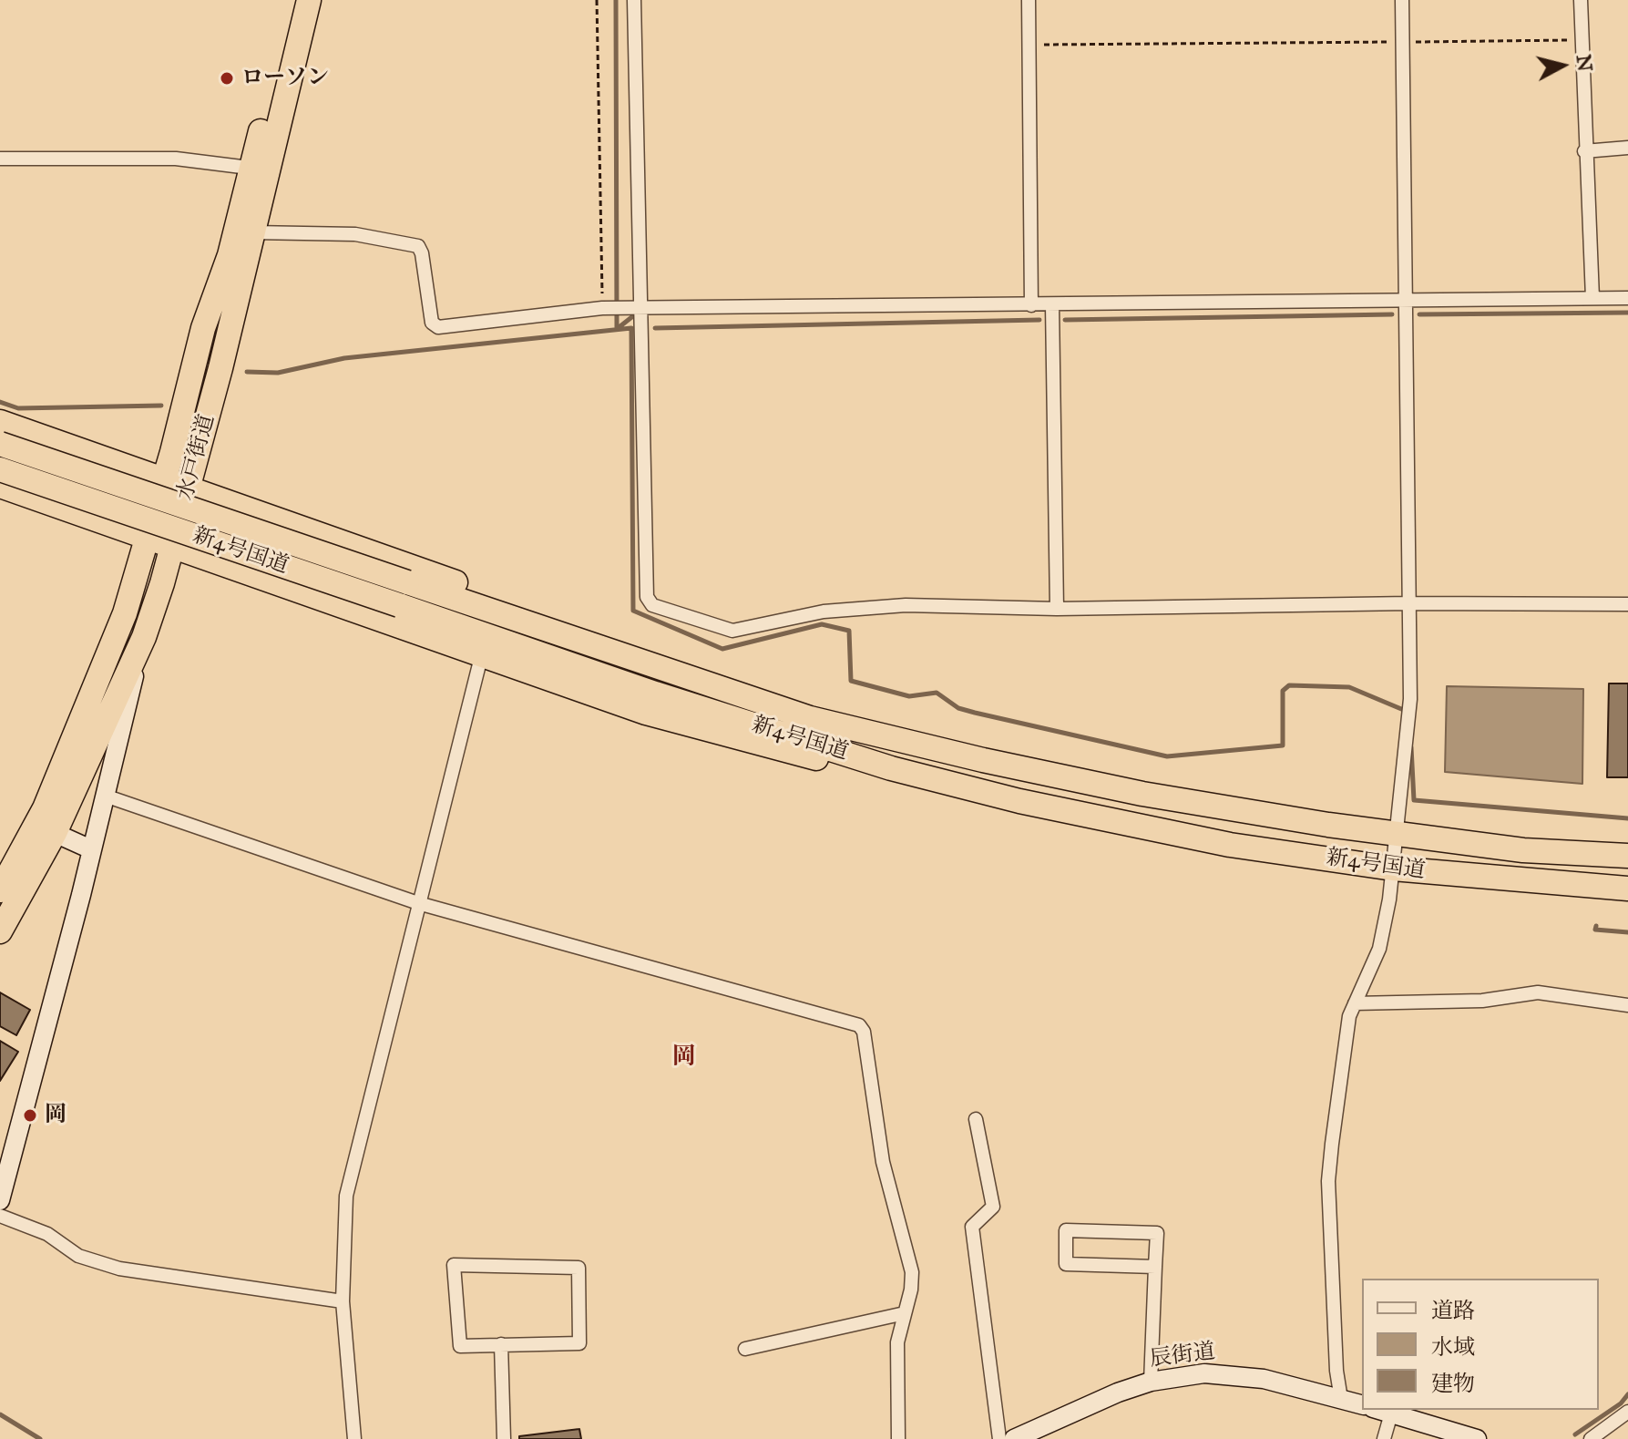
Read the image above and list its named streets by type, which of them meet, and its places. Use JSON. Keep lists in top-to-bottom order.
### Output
{
  "streets": {
    "highway": ["水戸街道", "新4号国道"],
    "street": ["辰街道"]
  },
  "districts": ["岡"],
  "places": ["ローソン", "岡"],
  "legend": ["道路", "水域", "建物"],
  "north": "right"
}
